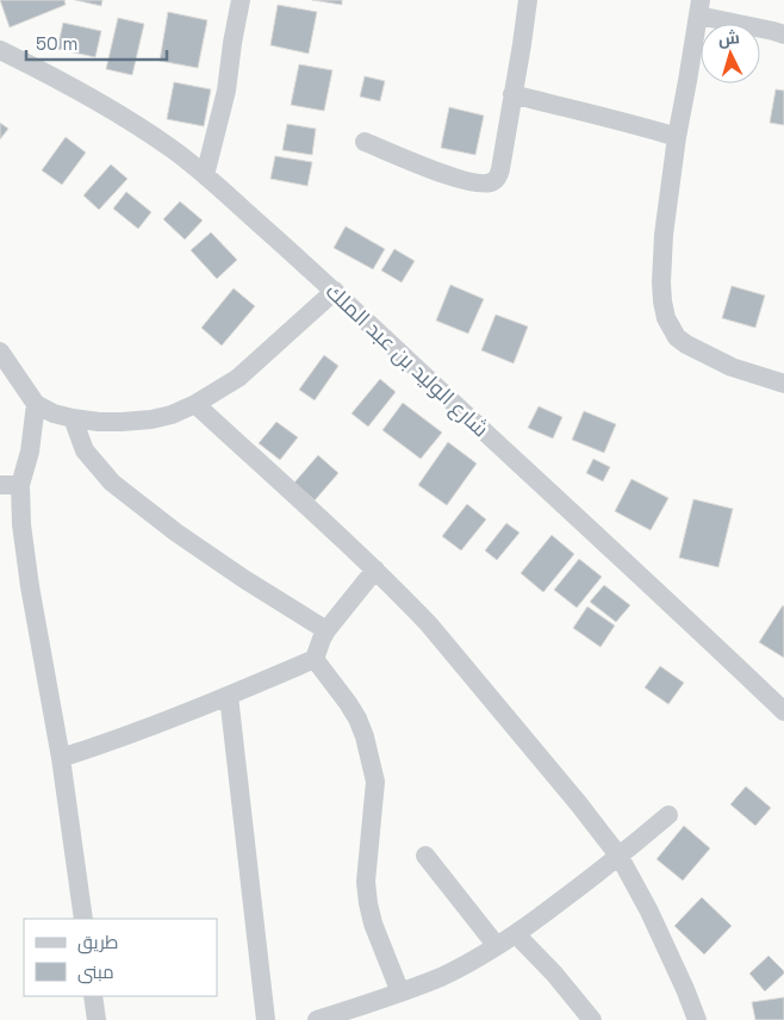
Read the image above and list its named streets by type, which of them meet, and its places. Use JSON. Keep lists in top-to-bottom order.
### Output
{
  "streets": {
    "street": ["شارع الوليد بن عبد الملك"]
  },
  "legend": ["طريق", "مبنى"],
  "scale_bar": "50 m",
  "north": "top"
}
